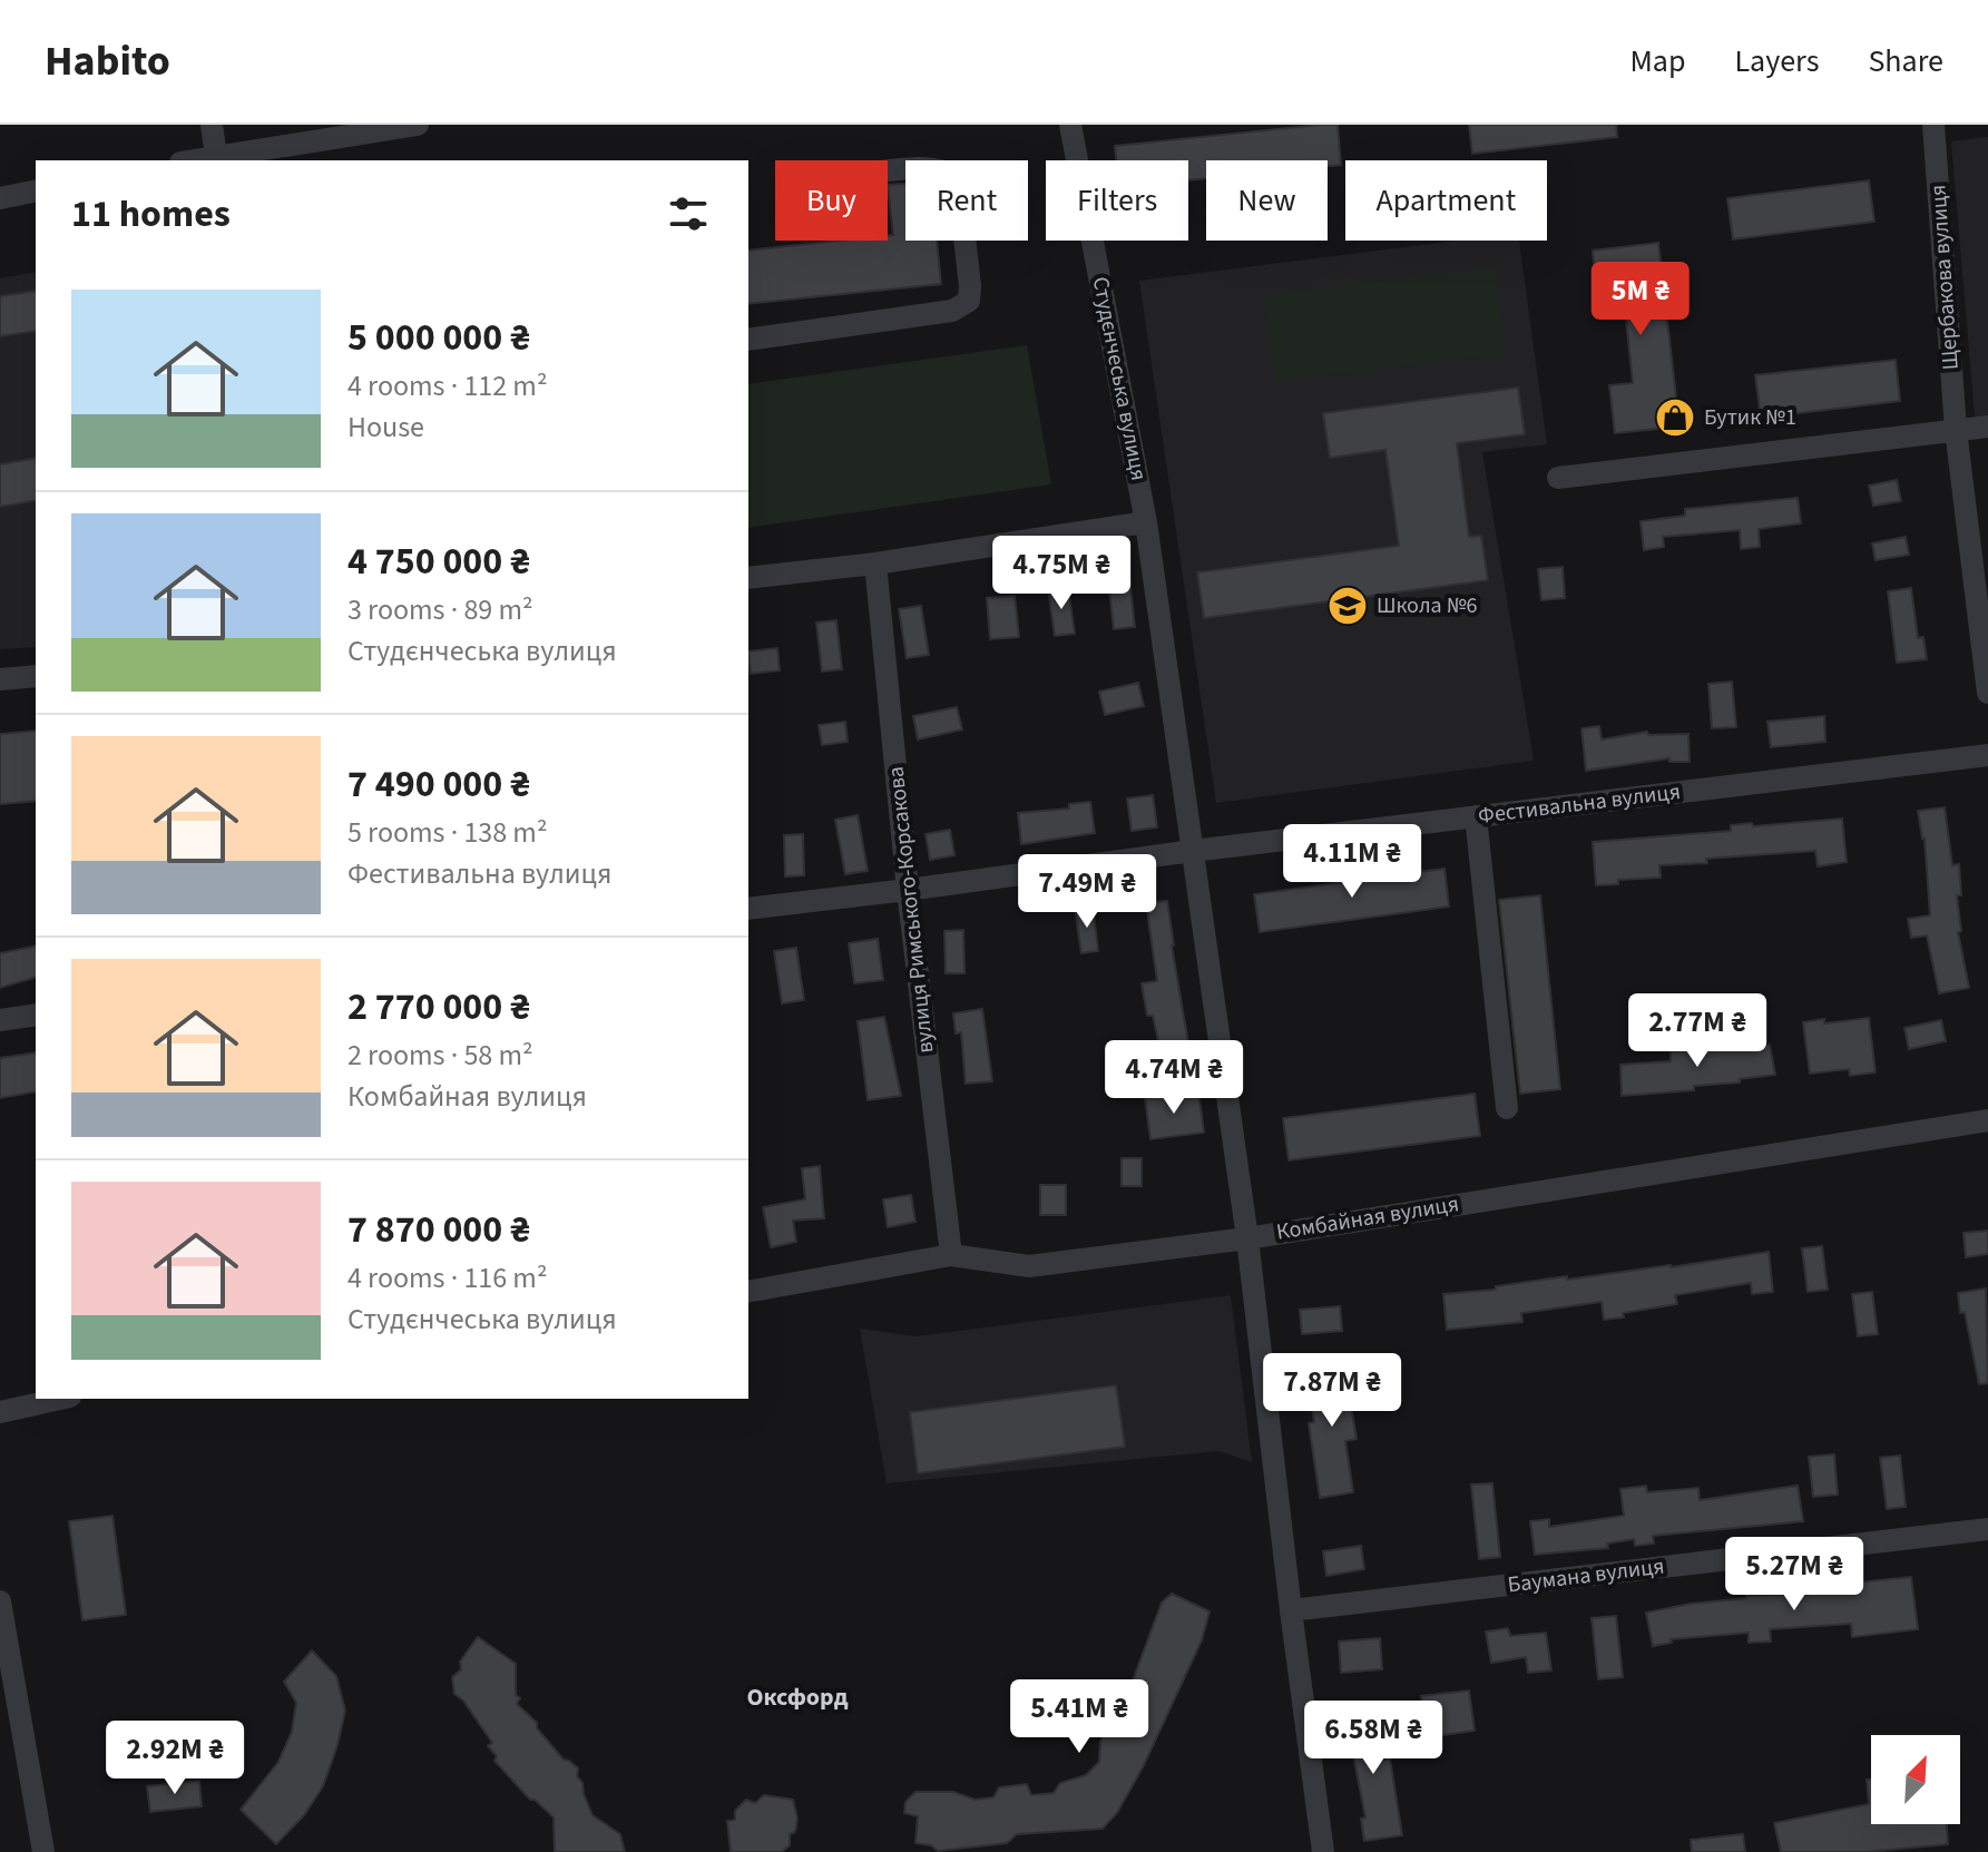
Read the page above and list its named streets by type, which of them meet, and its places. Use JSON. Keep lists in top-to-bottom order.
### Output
{
  "streets": {
    "street": [
      "Щербакова вулиця",
      "Студєнчеська вулиця",
      "Фестивальна вулиця",
      "вулиця Римського-Корсакова",
      "Комбайная вулиця",
      "Баумана вулиця"
    ]
  },
  "crossings": [
    ["Студєнчеська вулиця", "Фестивальна вулиця"],
    ["Студєнчеська вулиця", "Комбайная вулиця"],
    ["Студєнчеська вулиця", "Баумана вулиця"],
    ["Фестивальна вулиця", "вулиця Римського-Корсакова"],
    ["вулиця Римського-Корсакова", "Комбайная вулиця"]
  ],
  "districts": ["Оксфорд"],
  "places": {
    "shop": ["Бутик №1"],
    "school or university": ["Школа №6"]
  },
  "north": "top right",
  "page": {
    "header": "Habito",
    "nav": ["Map", "Layers", "Share"],
    "chip": [
      "Buy",
      "Rent",
      "Filters",
      "New",
      "Apartment"
    ],
    "heading": "11 homes",
    "price": [
      "5M ₴",
      "4.75M ₴",
      "4.11M ₴",
      "7.49M ₴",
      "2.77M ₴",
      "4.74M ₴",
      "7.87M ₴",
      "5.27M ₴",
      "5.41M ₴",
      "6.58M ₴",
      "2.92M ₴"
    ],
    "list": [
      {
        "name": "5 000 000 ₴",
        "note": "4 rooms · 112 m² · House"
      },
      {
        "name": "4 750 000 ₴",
        "note": "3 rooms · 89 m² · Студєнчеська вулиця"
      },
      {
        "name": "7 490 000 ₴",
        "note": "5 rooms · 138 m² · Фестивальна вулиця"
      },
      {
        "name": "2 770 000 ₴",
        "note": "2 rooms · 58 m² · Комбайная вулиця"
      },
      {
        "name": "7 870 000 ₴",
        "note": "4 rooms · 116 m² · Студєнчеська вулиця"
      }
    ]
  }
}
